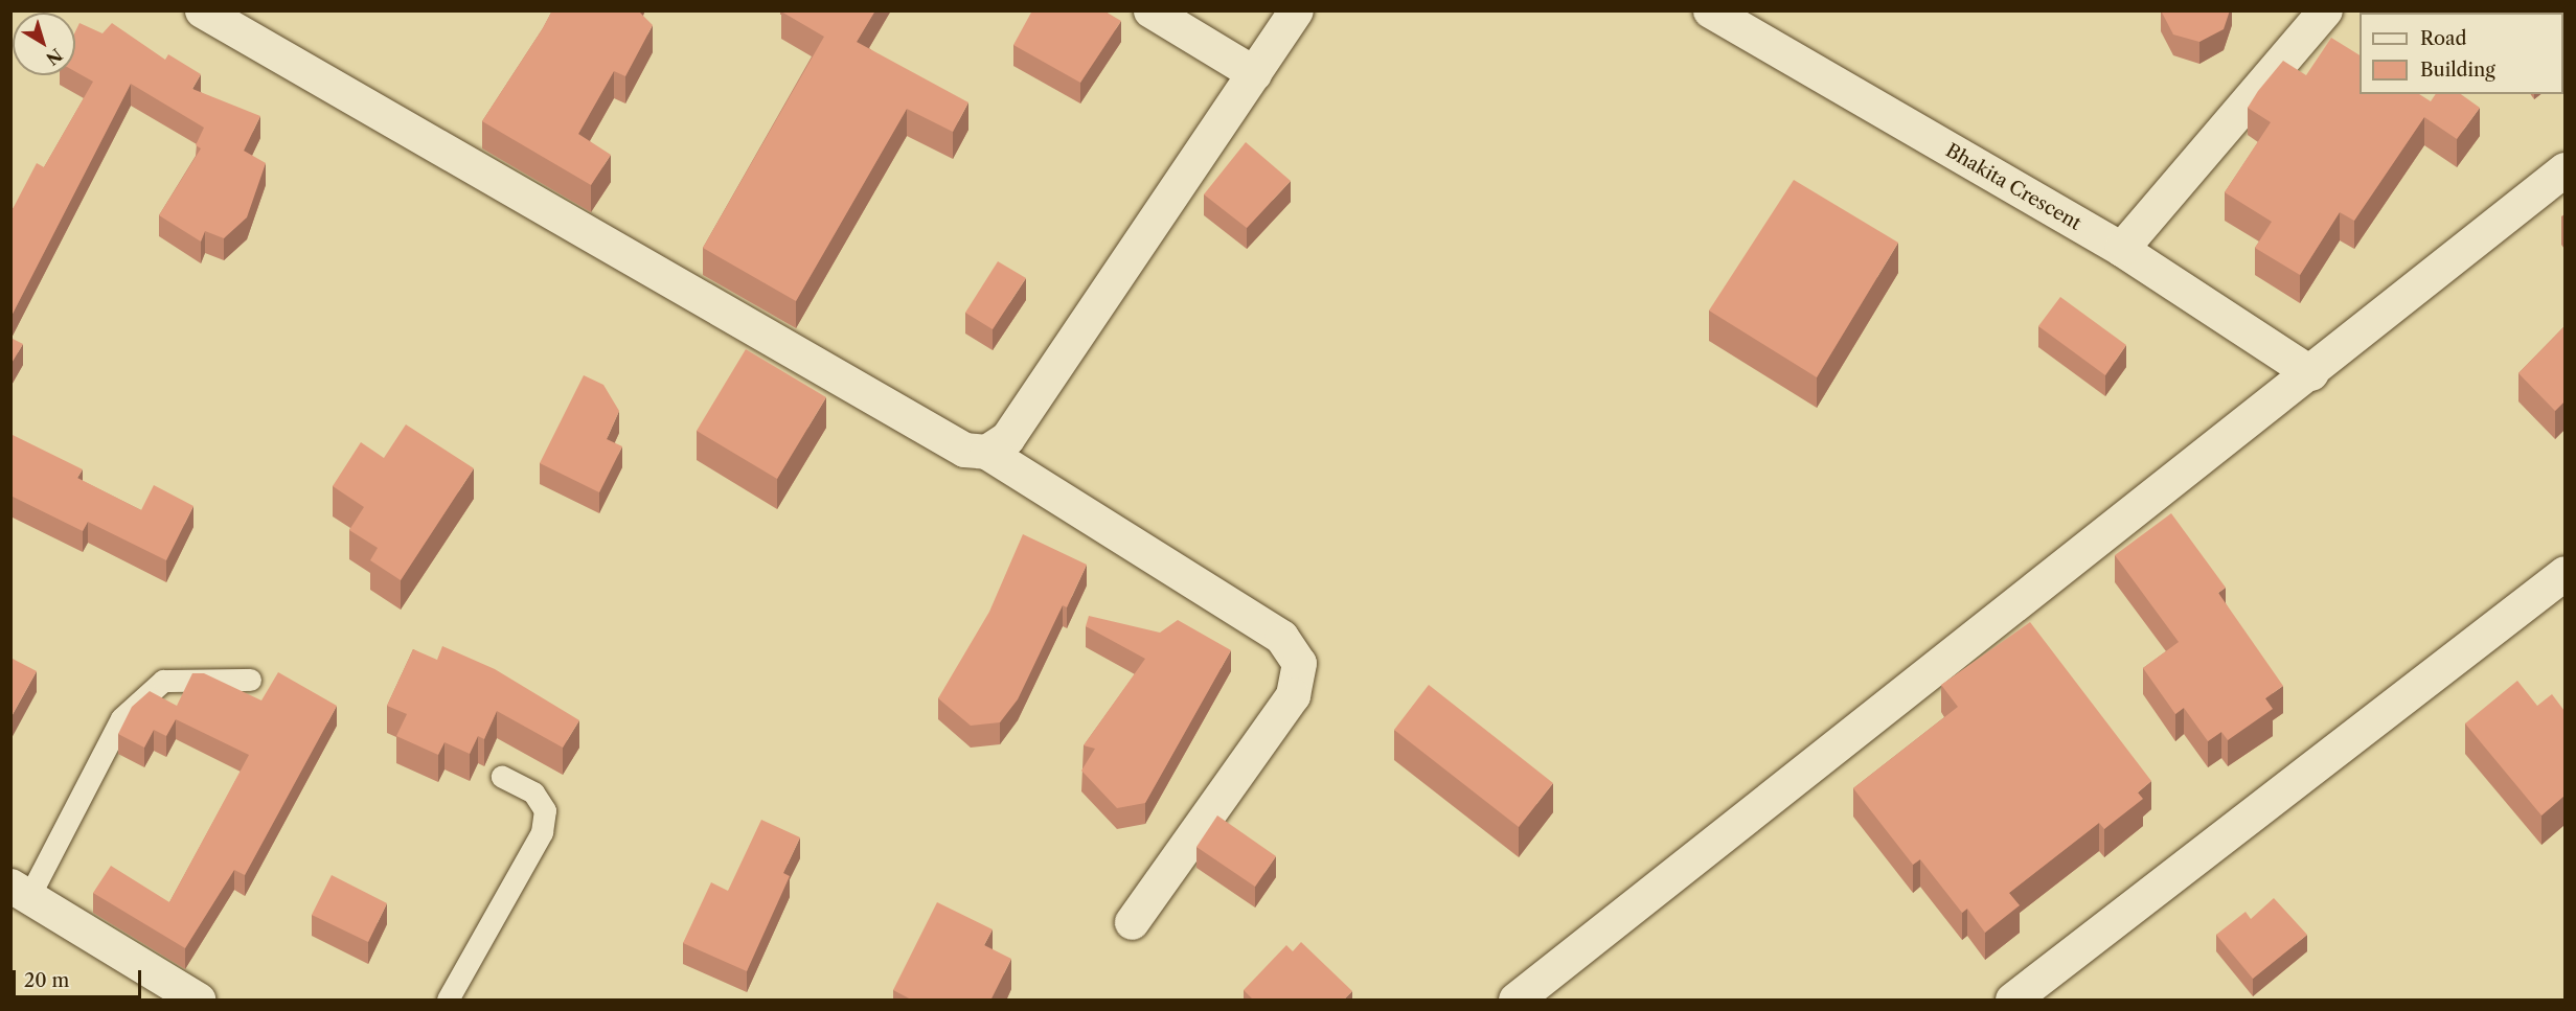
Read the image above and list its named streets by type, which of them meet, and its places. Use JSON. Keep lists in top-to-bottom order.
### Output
{
  "streets": {
    "street": ["Bhakita Crescent"]
  },
  "legend": ["Road", "Building"],
  "scale_bar": "20 m",
  "north": "bottom right"
}
